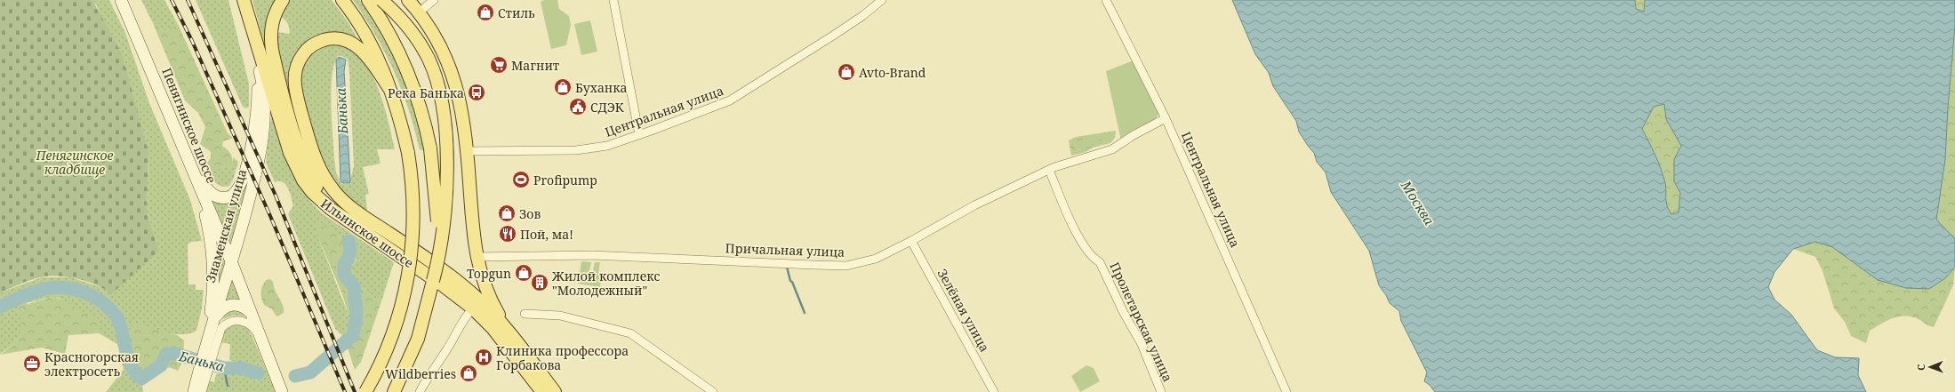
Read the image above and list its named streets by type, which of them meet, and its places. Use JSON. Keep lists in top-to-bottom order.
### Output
{
  "streets": {
    "main road": ["Пенягинское шоссе", "Знаменская улица", "Ильинское шоссе"],
    "street": [
      "Центральная улица",
      "Причальная улица",
      "Зелёная улица",
      "Пролетарская улица"
    ]
  },
  "crossings": [
    ["Центральная улица", "Причальная улица"],
    ["Пенягинское шоссе", "Знаменская улица"],
    ["Причальная улица", "Зелёная улица"],
    ["Причальная улица", "Пролетарская улица"]
  ],
  "water": ["Банька", "Москва"],
  "parks": ["Пенягинское кладбище"],
  "places": {
    "shop": [
      "Стиль",
      "Avto-Brand",
      "Буханка",
      "Зов",
      "Topgun",
      "Wildberries"
    ],
    "supermarket": ["Магнит"],
    "bus stop": ["Река Банька"],
    "public building": ["СДЭК"],
    "sports": ["Profipump"],
    "restaurant": ["Пой, ма!"],
    "building": ["Жилой комплекс \"Молодежный\""],
    "hospital": ["Клиника профессора Горбакова"],
    "office": ["Красногорская электросеть"]
  },
  "north": "left"
}
